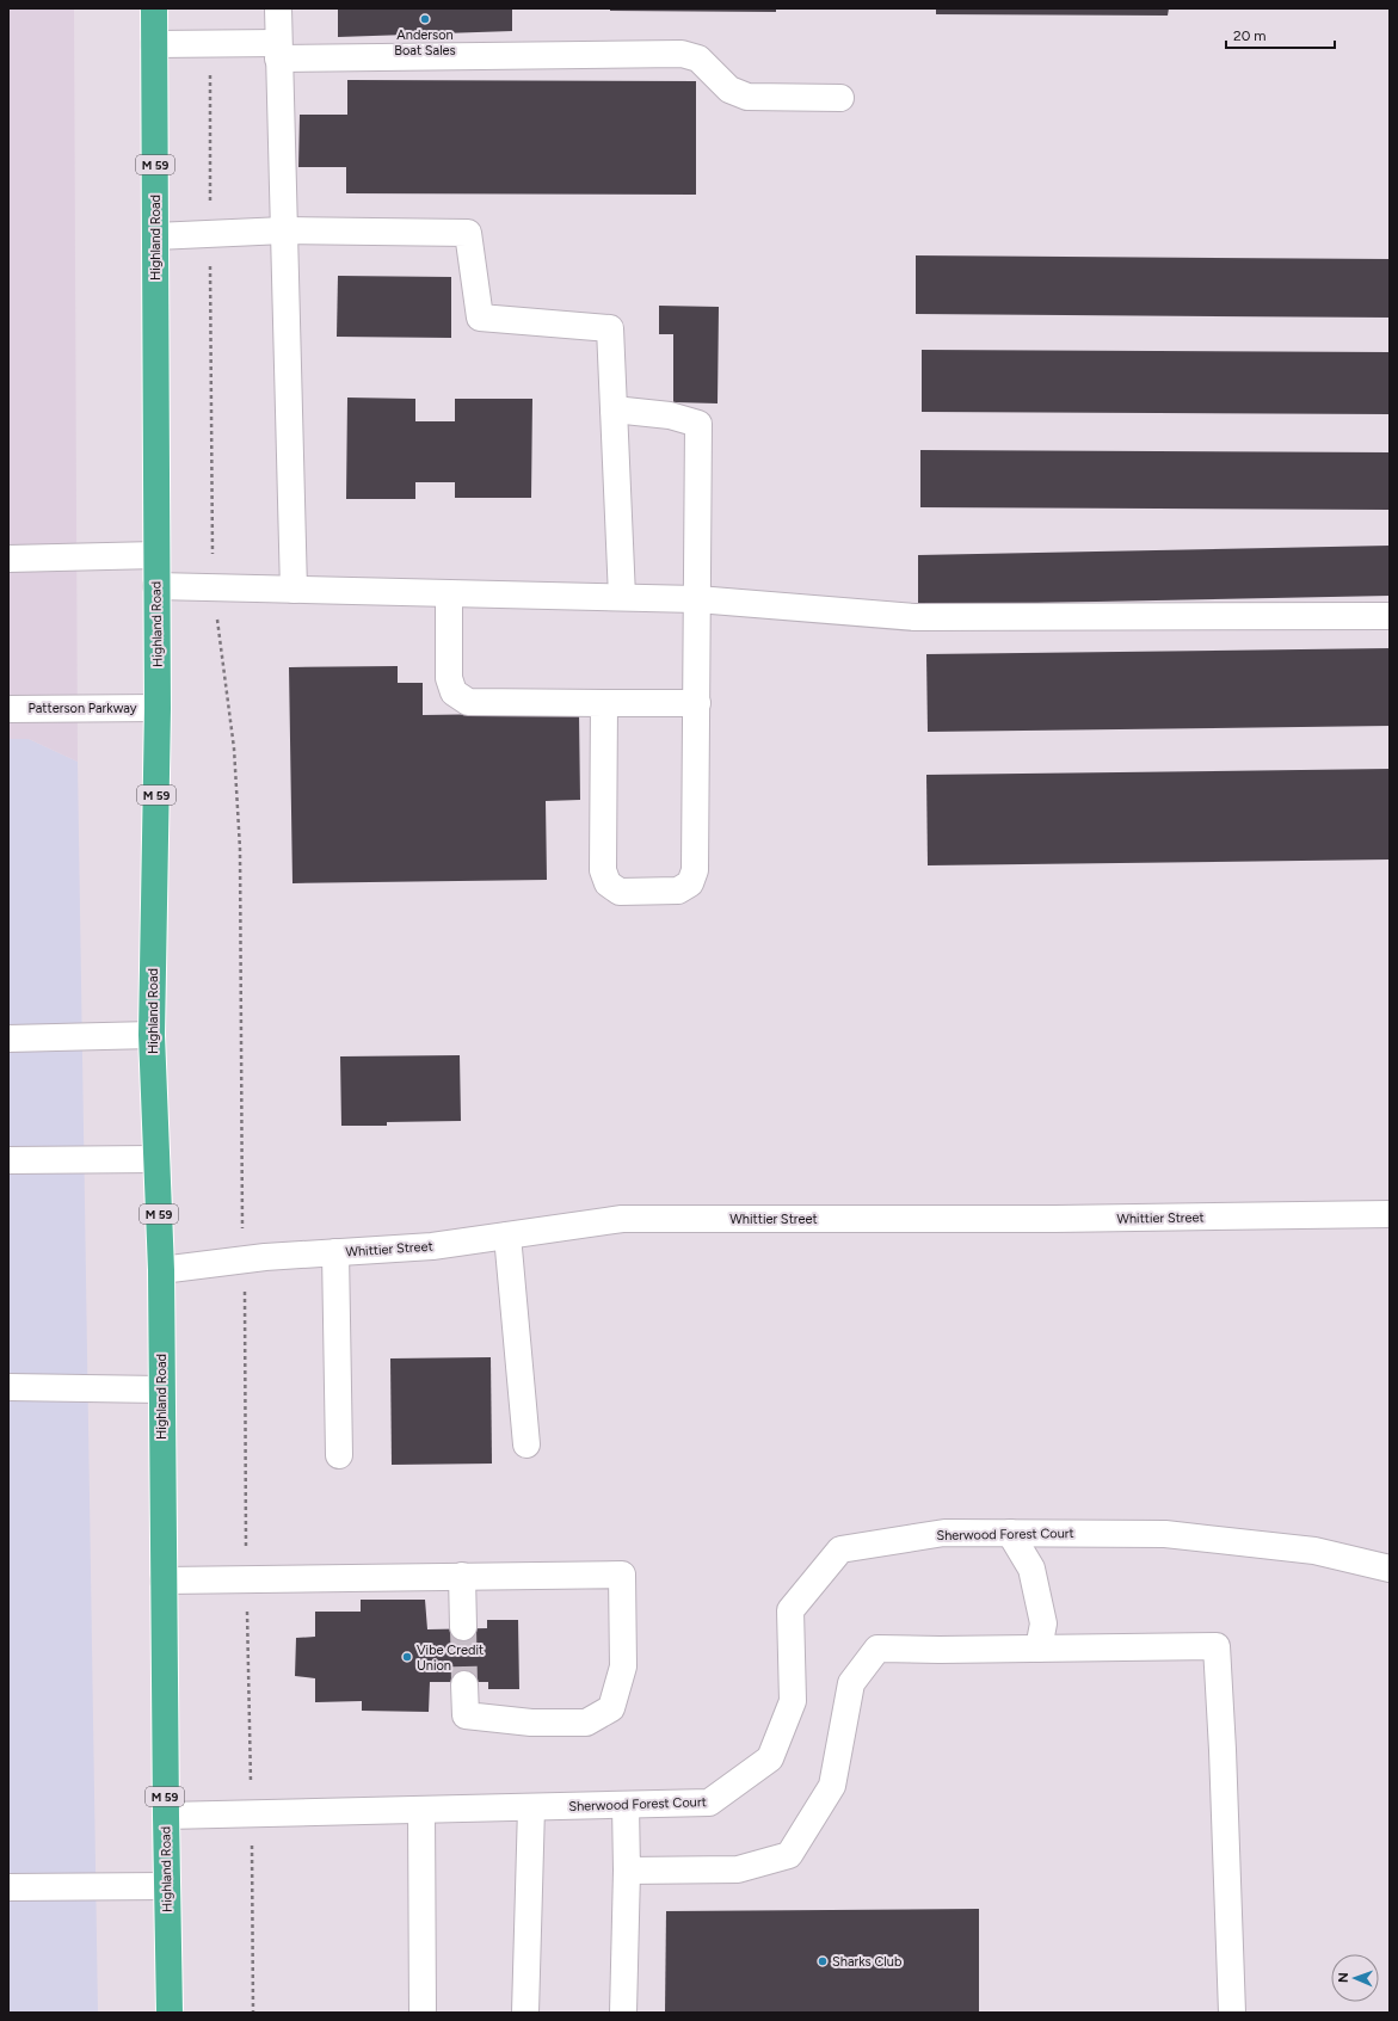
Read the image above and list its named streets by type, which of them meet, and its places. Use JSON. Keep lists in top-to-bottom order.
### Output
{
  "streets": {
    "highway": ["M 59", "Highland Road"],
    "street": ["Patterson Parkway", "Whittier Street", "Sherwood Forest Court"]
  },
  "crossings": [
    ["Highland Road", "Patterson Parkway"],
    ["Highland Road", "Whittier Street"],
    ["Highland Road", "Sherwood Forest Court"]
  ],
  "places": ["Anderson Boat Sales", "Vibe Credit Union", "Sharks Club"],
  "scale_bar": "20 m",
  "north": "left"
}
